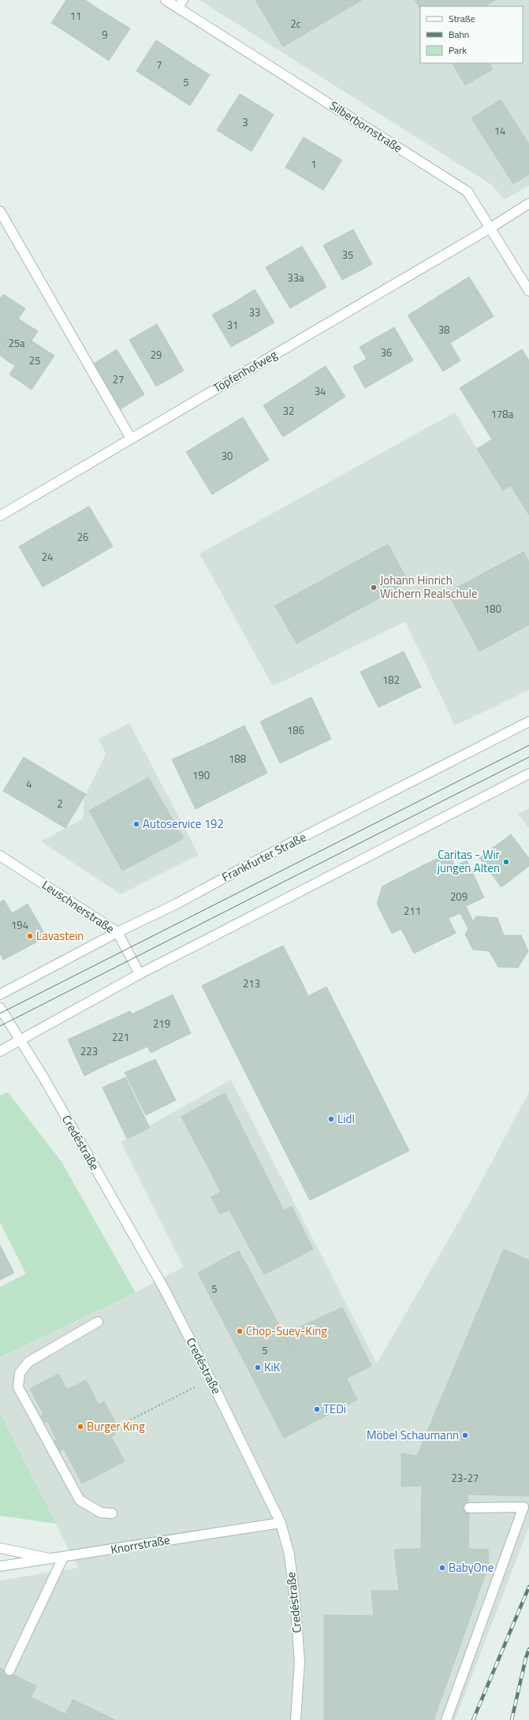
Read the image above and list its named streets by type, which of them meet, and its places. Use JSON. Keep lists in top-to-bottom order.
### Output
{
  "streets": {
    "main road": [
      "Silberbornstraße",
      "Töpfenhofweg",
      "Frankfurter Straße",
      "Leuschnerstraße",
      "Credéstraße",
      "Knorrstraße"
    ]
  },
  "crossings": [
    ["Silberbornstraße", "Töpfenhofweg"],
    ["Frankfurter Straße", "Leuschnerstraße"],
    ["Credéstraße", "Knorrstraße"]
  ],
  "places": [
    "Johann Hinrich Wichern Realschule",
    "Autoservice 192",
    "Caritas - Wir jungen Alten",
    "Lavastein",
    "Lidl",
    "Chop-Suey-King",
    "KiK",
    "TEDi",
    "Burger King",
    "Möbel Schaumann",
    "BabyOne"
  ],
  "house_numbers": [
    "11",
    "2c",
    "9",
    "7",
    "5",
    "3",
    "14",
    "1",
    "35",
    "33a",
    "33",
    "31",
    "38",
    "25a",
    "36",
    "29",
    "25",
    "27",
    "34",
    "32",
    "178a",
    "30",
    "26",
    "24",
    "180",
    "182",
    "186",
    "188",
    "190",
    "4",
    "2",
    "209",
    "211",
    "194",
    "213",
    "219",
    "221",
    "223",
    "5",
    "5",
    "23-27"
  ],
  "legend": ["Straße", "Bahn", "Park"]
}
